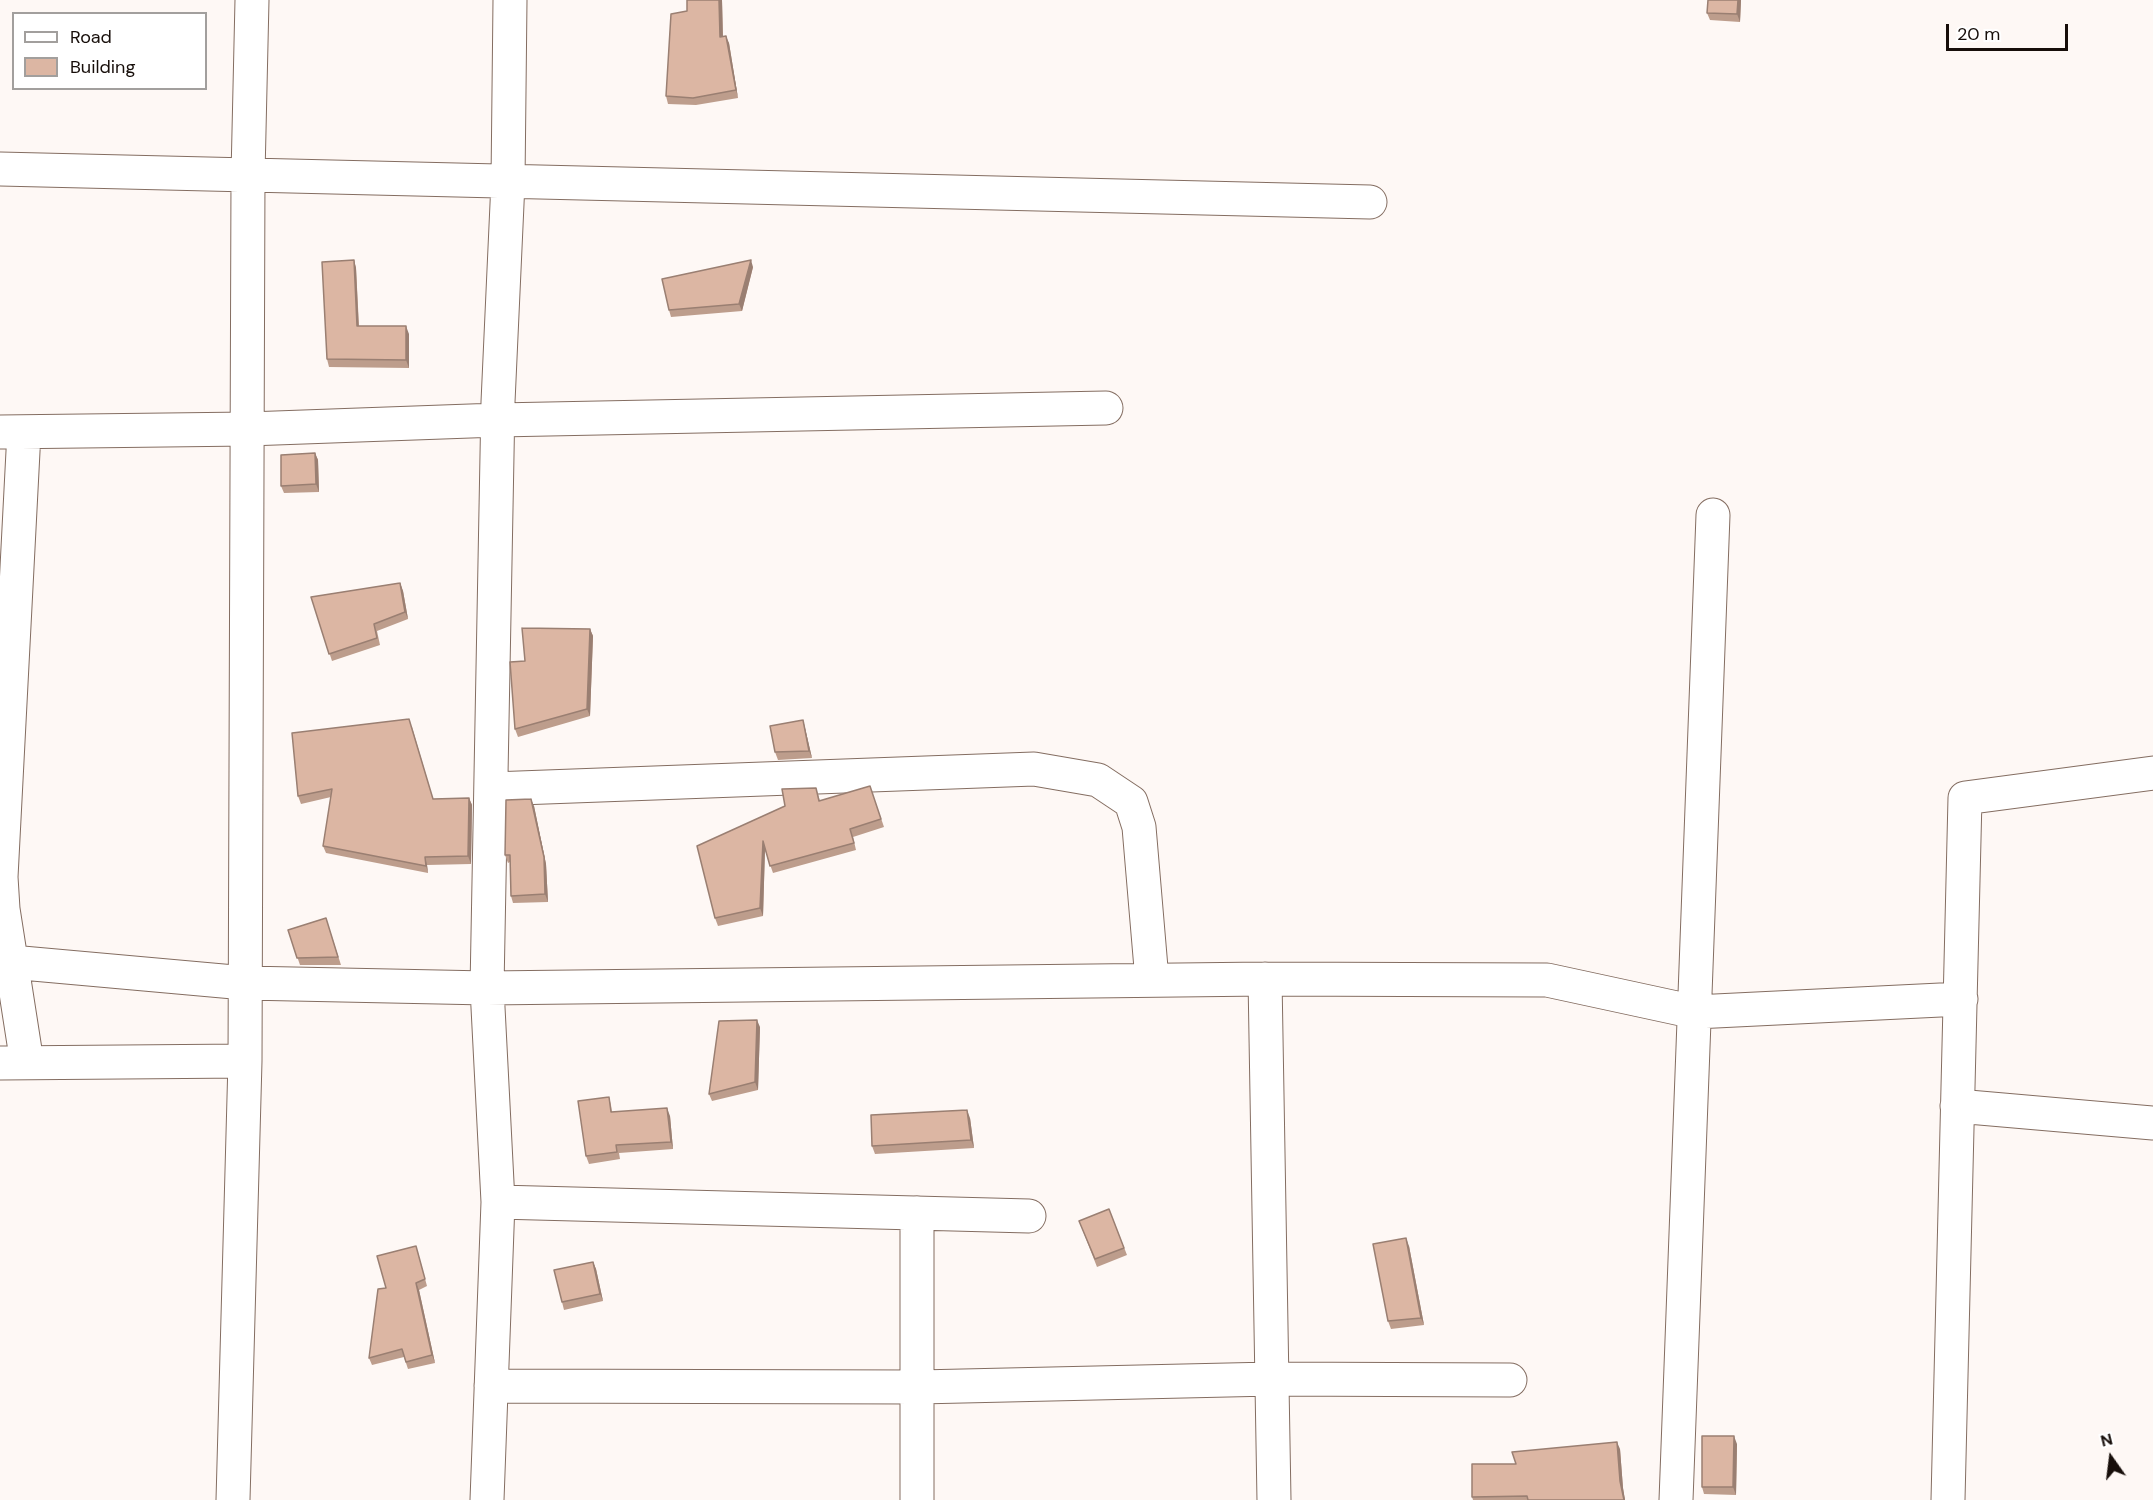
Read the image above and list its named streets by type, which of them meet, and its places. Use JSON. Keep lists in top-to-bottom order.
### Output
{
  "legend": ["Road", "Building"],
  "scale_bar": "20 m",
  "north": "top"
}
